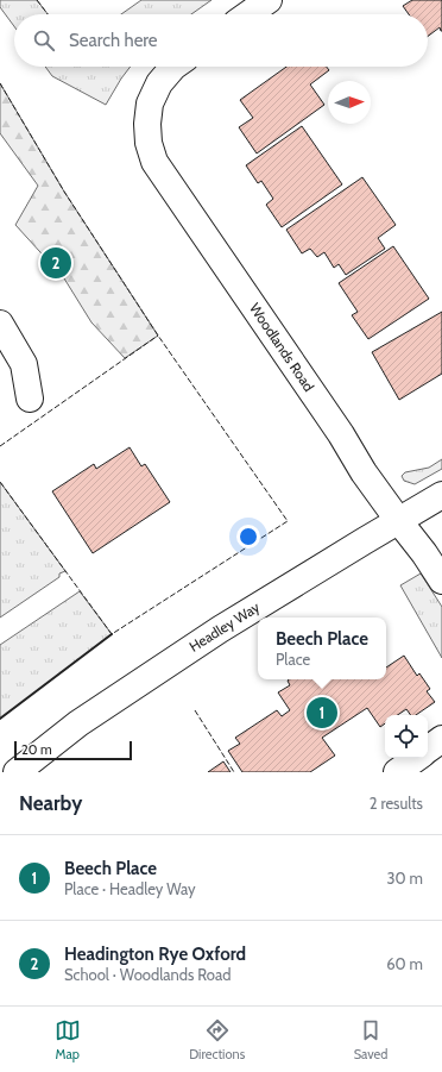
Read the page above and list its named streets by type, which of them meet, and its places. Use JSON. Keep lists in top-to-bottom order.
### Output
{
  "streets": {
    "street": ["Woodlands Road", "Headley Way"]
  },
  "crossings": [
    ["Woodlands Road", "Headley Way"]
  ],
  "scale_bar": "20 m",
  "north": "right",
  "page": {
    "search": "Search here",
    "pins": ["2", "1"],
    "popup": ["Beech Place", "Place"],
    "scale": "20 m",
    "heading": ["Nearby", "2 results"],
    "list": [
      {
        "mark": "1",
        "name": "Beech Place",
        "note": "Place · Headley Way",
        "value": "30 m"
      },
      {
        "mark": "2",
        "name": "Headington Rye Oxford",
        "note": "School · Woodlands Road",
        "value": "60 m"
      }
    ],
    "nav": ["Map", "Directions", "Saved"]
  }
}
